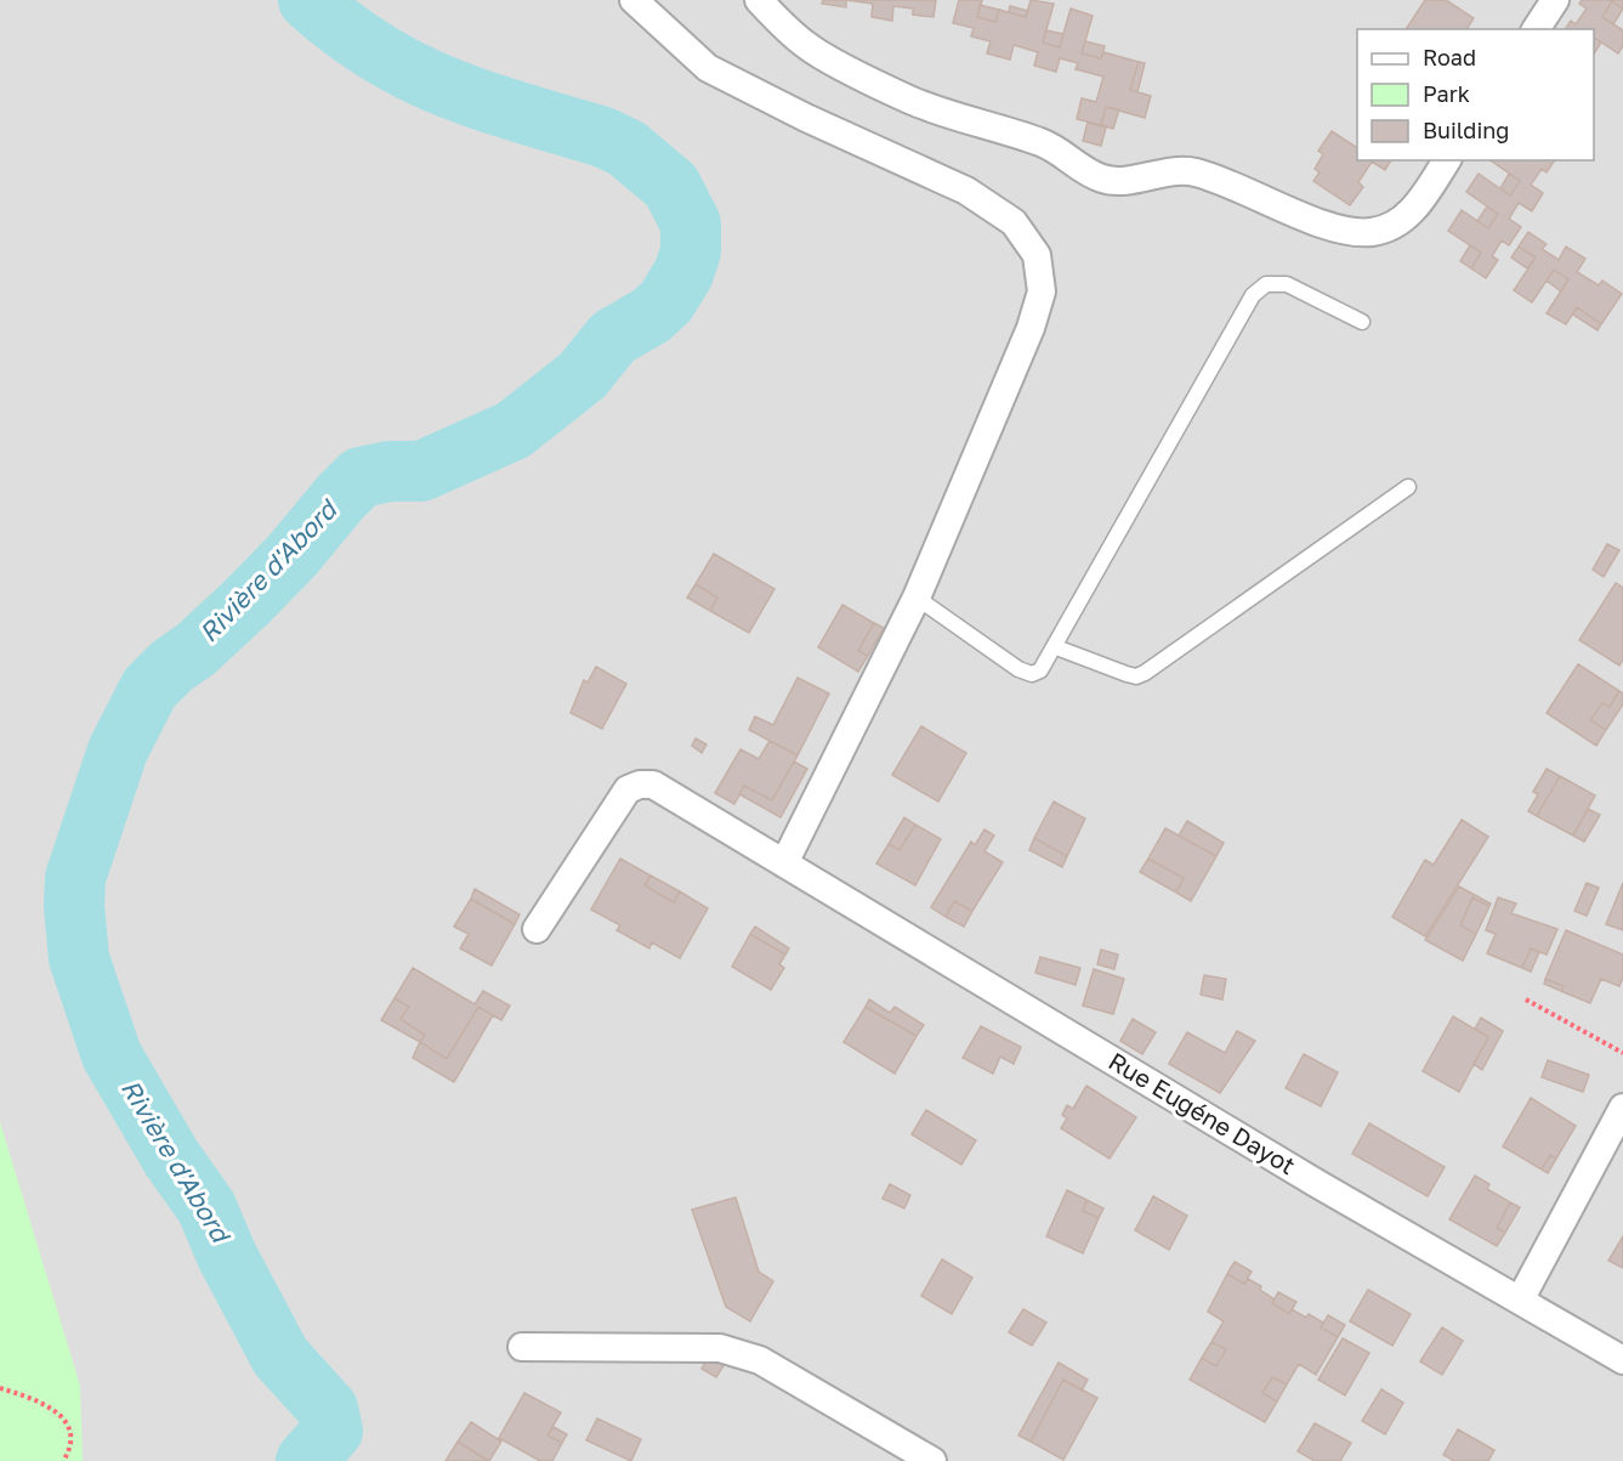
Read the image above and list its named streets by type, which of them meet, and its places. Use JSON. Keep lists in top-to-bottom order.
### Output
{
  "streets": {
    "street": ["Rue Eugéne Dayot"]
  },
  "water": ["Rivière d'Abord"],
  "legend": ["Road", "Park", "Building"]
}
